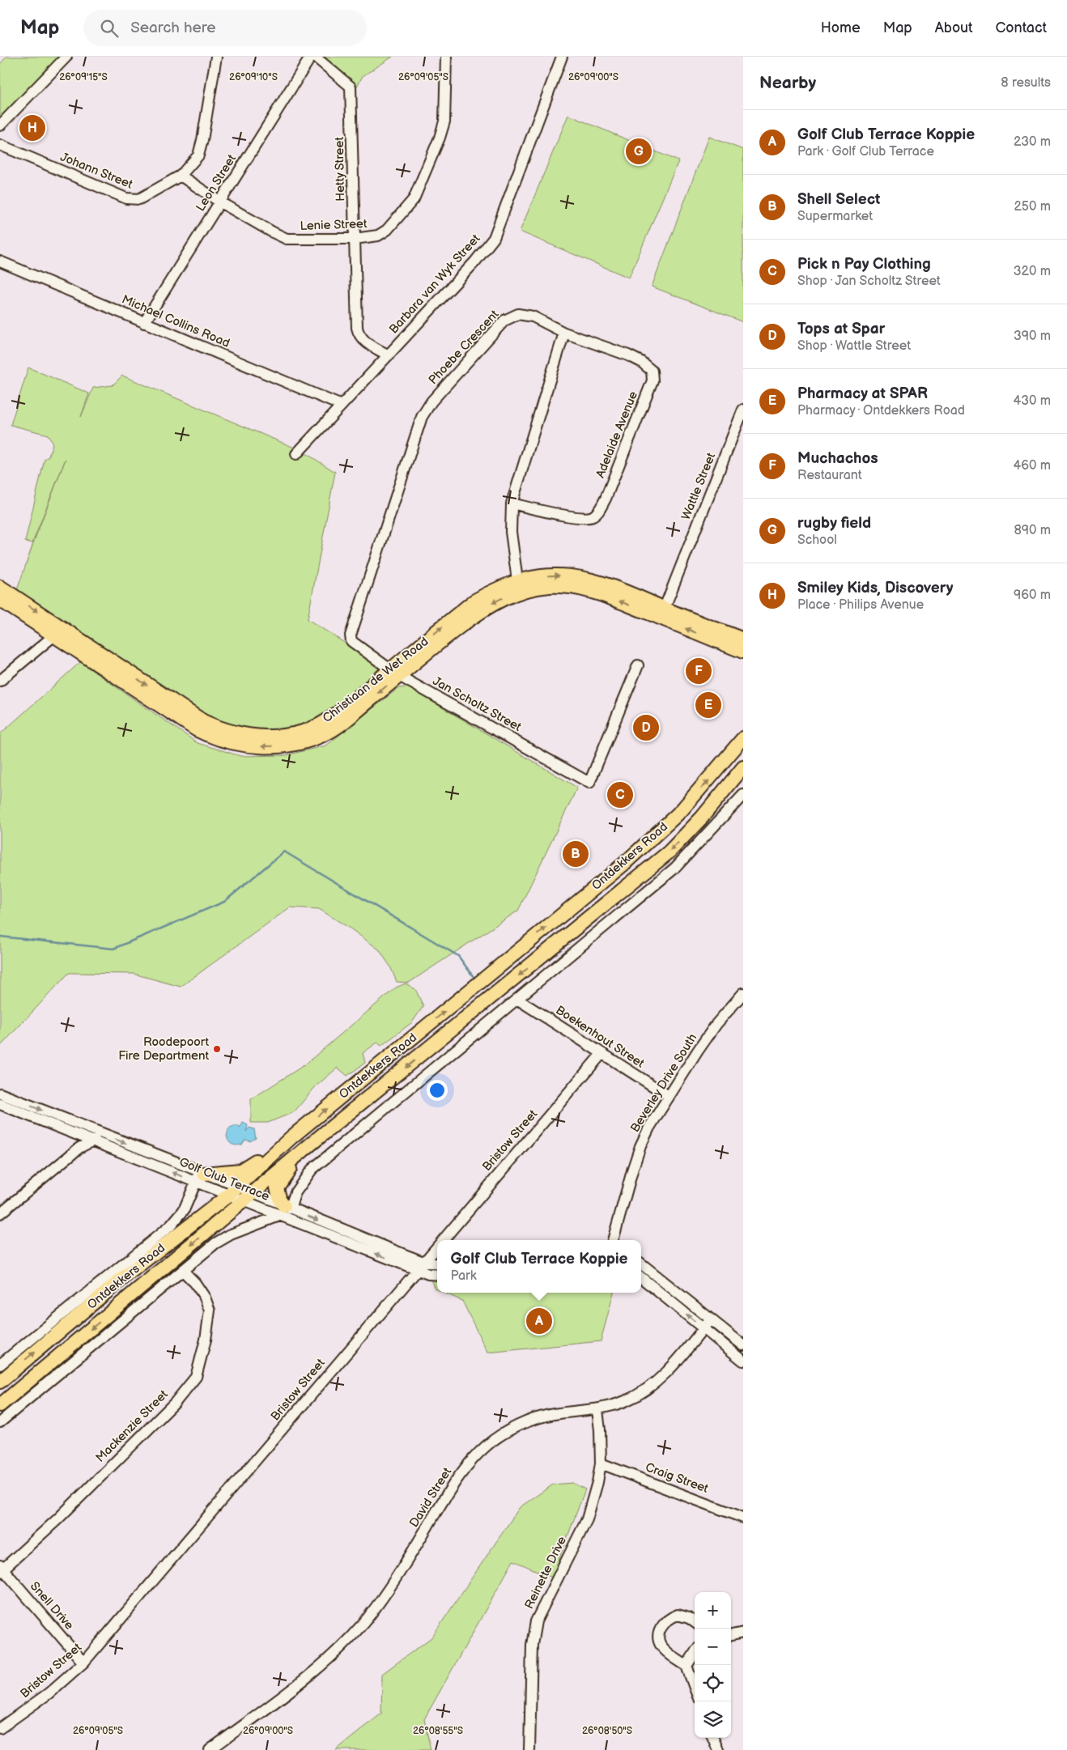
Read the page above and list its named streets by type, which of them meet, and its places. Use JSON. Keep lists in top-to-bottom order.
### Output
{
  "streets": {
    "main road": ["Christiaan de Wet Road", "Ontdekkers Road"],
    "street": [
      "Hetty Street",
      "Johann Street",
      "Leon Street",
      "Lenie Street",
      "Barbara van Wyk Street",
      "Michael Collins Road",
      "Phoebe Crescent",
      "Adelaide Avenue",
      "Wattle Street",
      "Jan Scholtz Street",
      "Boekenhout Street",
      "Beverley Drive South",
      "Bristow Street",
      "Golf Club Terrace",
      "Mackenzie Street",
      "Craig Street",
      "David Street",
      "Reinette Drive",
      "Snell Drive"
    ]
  },
  "crossings": [
    ["Hetty Street", "Lenie Street"],
    ["Hetty Street", "Barbara van Wyk Street"],
    ["Johann Street", "Lenie Street"],
    ["Leon Street", "Lenie Street"],
    ["Leon Street", "Michael Collins Road"],
    ["Barbara van Wyk Street", "Michael Collins Road"],
    ["Phoebe Crescent", "Adelaide Avenue"],
    ["Phoebe Crescent", "Jan Scholtz Street"],
    ["Wattle Street", "Christiaan de Wet Road"],
    ["Christiaan de Wet Road", "Jan Scholtz Street"],
    ["Ontdekkers Road", "Golf Club Terrace"],
    ["Boekenhout Street", "Beverley Drive South"],
    ["Boekenhout Street", "Bristow Street"],
    ["Bristow Street", "Golf Club Terrace"],
    ["Bristow Street", "Snell Drive"],
    ["Mackenzie Street", "Snell Drive"],
    ["Craig Street", "Reinette Drive"],
    ["David Street", "Reinette Drive"]
  ],
  "places": ["Roodepoort Fire Department"],
  "page": {
    "header": "Map",
    "search": "Search here",
    "nav": [
      "Home",
      "Map",
      "About",
      "Contact"
    ],
    "heading": ["Nearby", "8 results"],
    "list": [
      {
        "mark": "A",
        "name": "Golf Club Terrace Koppie",
        "note": "Park · Golf Club Terrace",
        "value": "230 m"
      },
      {
        "mark": "B",
        "name": "Shell Select",
        "note": "Supermarket",
        "value": "250 m"
      },
      {
        "mark": "C",
        "name": "Pick n Pay Clothing",
        "note": "Shop · Jan Scholtz Street",
        "value": "320 m"
      },
      {
        "mark": "D",
        "name": "Tops at Spar",
        "note": "Shop · Wattle Street",
        "value": "390 m"
      },
      {
        "mark": "E",
        "name": "Pharmacy at SPAR",
        "note": "Pharmacy · Ontdekkers Road",
        "value": "430 m"
      },
      {
        "mark": "F",
        "name": "Muchachos",
        "note": "Restaurant",
        "value": "460 m"
      },
      {
        "mark": "G",
        "name": "rugby field",
        "note": "School",
        "value": "890 m"
      },
      {
        "mark": "H",
        "name": "Smiley Kids, Discovery",
        "note": "Place · Philips Avenue",
        "value": "960 m"
      }
    ],
    "pins": [
      "H",
      "G",
      "F",
      "E",
      "D",
      "C",
      "B",
      "A"
    ],
    "popup": ["Golf Club Terrace Koppie", "Park"],
    "map_buttons": ["+", "−"]
  },
  "coordinates": [
    "26°09'15\"S",
    "26°09'10\"S",
    "26°09'00\"S",
    "26°09'05\"S",
    "26°08'55\"S",
    "26°08'50\"S"
  ]
}
